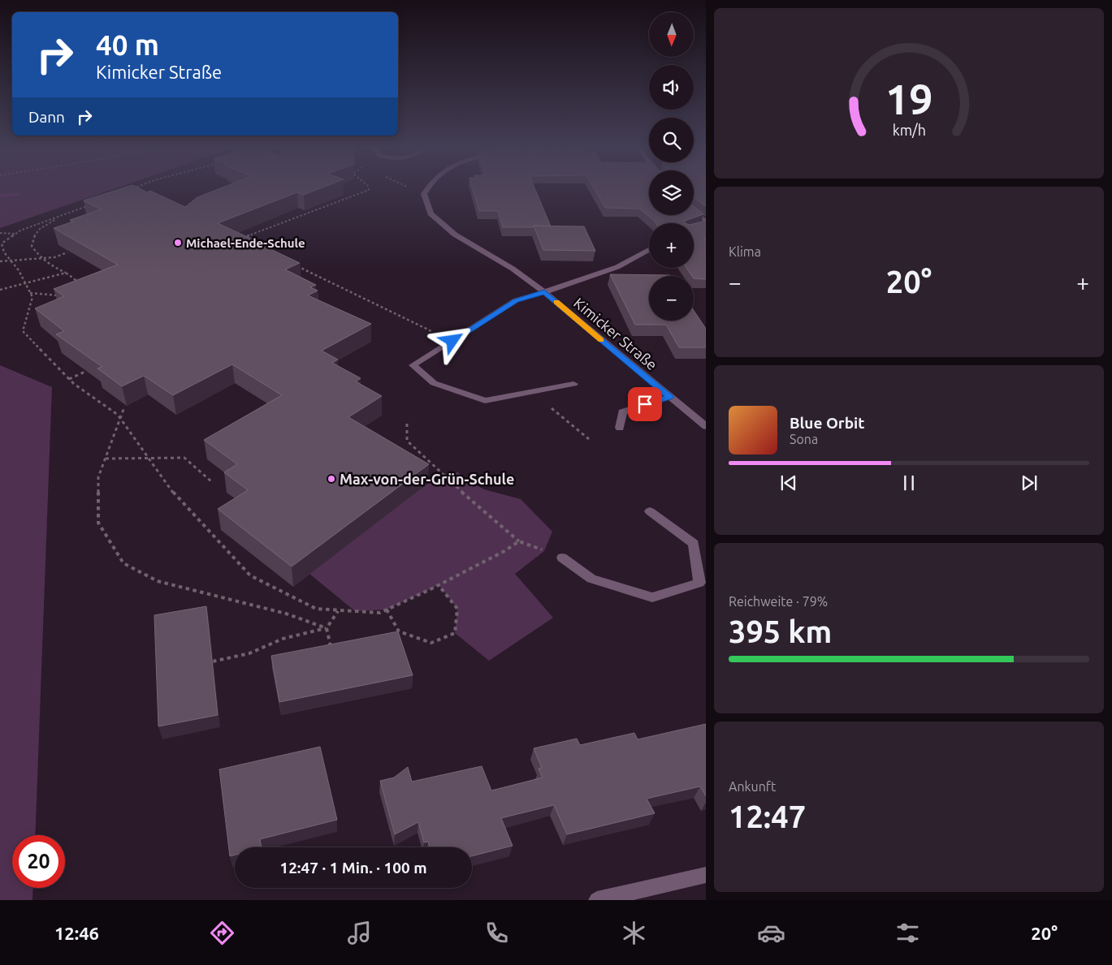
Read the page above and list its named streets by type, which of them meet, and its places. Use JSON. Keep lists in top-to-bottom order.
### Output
{
  "streets": {
    "street": ["Kimicker Straße"]
  },
  "places": ["Michael-Ende-Schule", "Max-von-der-Grün-Schule"],
  "north": "bottom",
  "page": {
    "map_buttons": ["+", "−"],
    "turn": ["40 m", "Kimicker Straße"],
    "then": "Dann",
    "tile": [
      "Klima",
      ["Reichweite · 79%", "395 km"],
      ["Ankunft", "12:47"]
    ],
    "heat": ["−", "20°", "+"],
    "song": ["Blue Orbit", "Sona"],
    "limit": "20",
    "trip": "12:47 · 1 Min. · 100 m",
    "tabs": ["12:46", "20°"],
    "gauge": ["19", "km/h"]
  }
}
